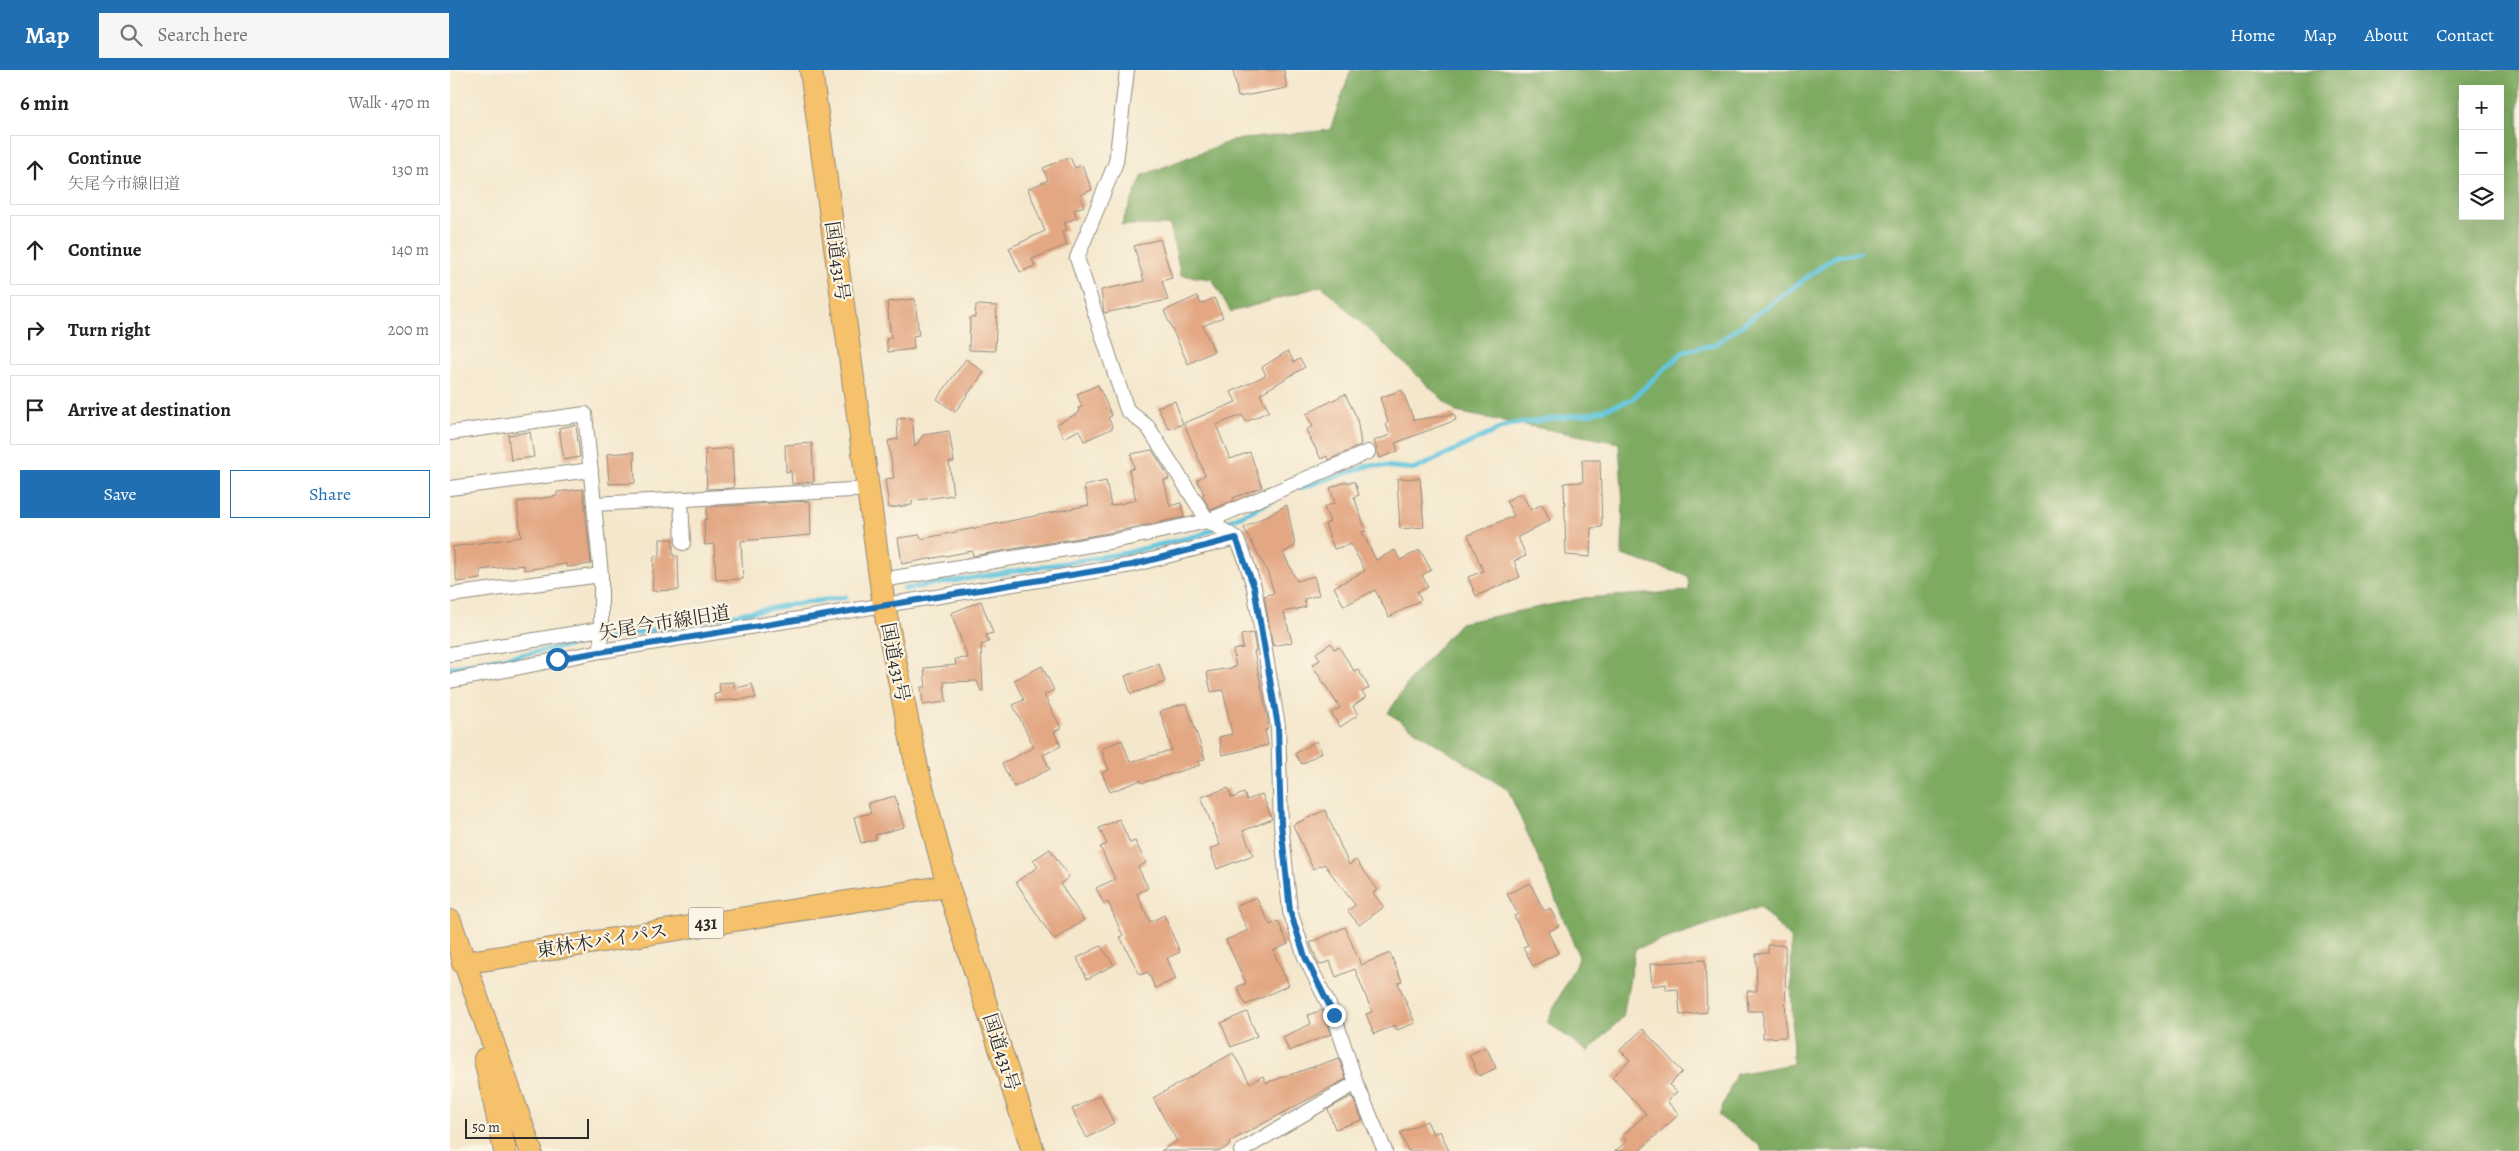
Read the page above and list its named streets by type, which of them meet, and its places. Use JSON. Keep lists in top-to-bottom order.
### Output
{
  "streets": {
    "highway": ["国道431号", "431", "東林木バイパス"],
    "street": ["矢尾今市線旧道"]
  },
  "crossings": [
    ["国道431号", "矢尾今市線旧道"],
    ["国道431号", "東林木バイパス"]
  ],
  "scale_bar": "50 m",
  "page": {
    "header": "Map",
    "search": "Search here",
    "nav": [
      "Home",
      "Map",
      "About",
      "Contact"
    ],
    "heading": ["6 min", "Walk · 470 m"],
    "map_buttons": ["+", "−"],
    "list": [
      ["Continue", "矢尾今市線旧道", "130 m"],
      ["Continue", "140 m"],
      ["Turn right", "200 m"],
      "Arrive at destination"
    ],
    "buttons": ["Save", "Share"],
    "scale": "50 m"
  }
}
